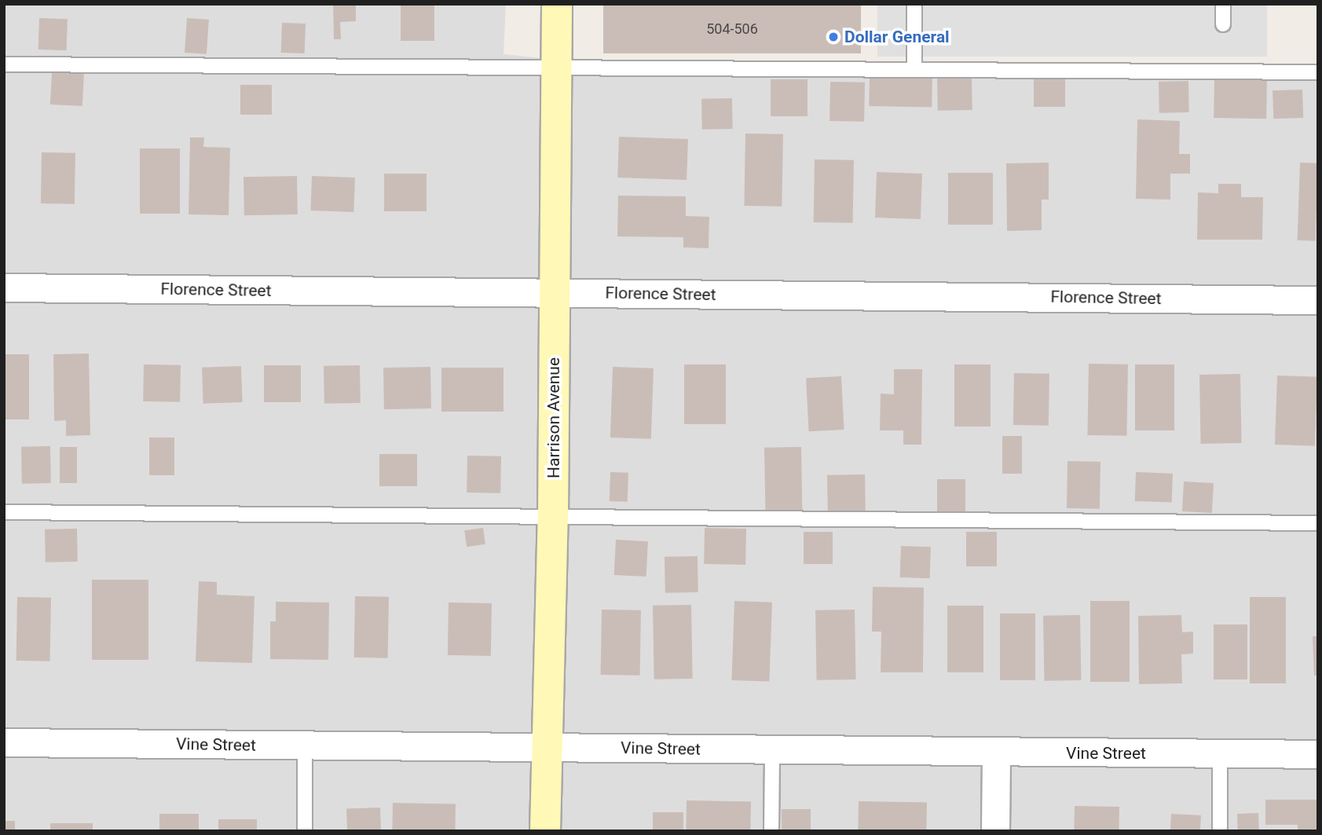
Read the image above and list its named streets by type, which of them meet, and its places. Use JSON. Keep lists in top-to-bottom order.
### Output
{
  "streets": {
    "street": ["Florence Street", "Harrison Avenue", "Vine Street"]
  },
  "crossings": [
    ["Florence Street", "Harrison Avenue"],
    ["Harrison Avenue", "Vine Street"]
  ],
  "places": ["Dollar General"],
  "house_numbers": ["504-506"]
}
